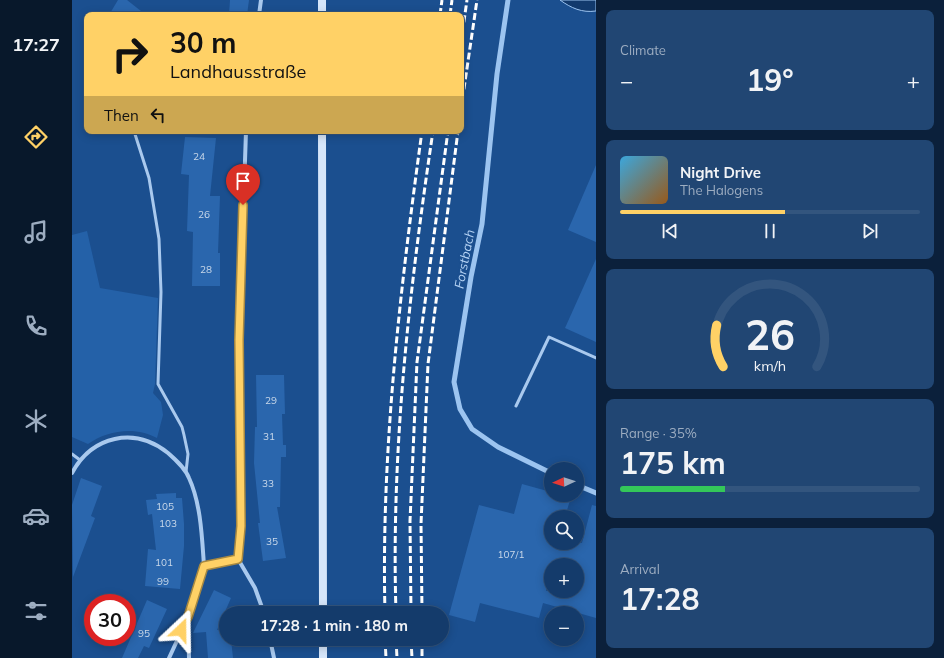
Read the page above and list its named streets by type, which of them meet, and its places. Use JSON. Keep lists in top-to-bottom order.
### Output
{
  "water": ["Forstbach"],
  "house_numbers": [
    "24",
    "26",
    "28",
    "29",
    "31",
    "33",
    "105",
    "103",
    "35",
    "107/1",
    "101",
    "99",
    "95"
  ],
  "north": "left",
  "page": {
    "tabs": "17:27",
    "tile": [
      "Climate",
      ["Range · 35%", "175 km"],
      ["Arrival", "17:28"]
    ],
    "turn": ["30 m", "Landhausstraße"],
    "heat": ["−", "19°", "+"],
    "then": "Then",
    "song": ["Night Drive", "The Halogens"],
    "map_buttons": ["+", "−"],
    "limit": "30",
    "trip": "17:28 · 1 min · 180 m",
    "gauge": ["26", "km/h"]
  }
}
